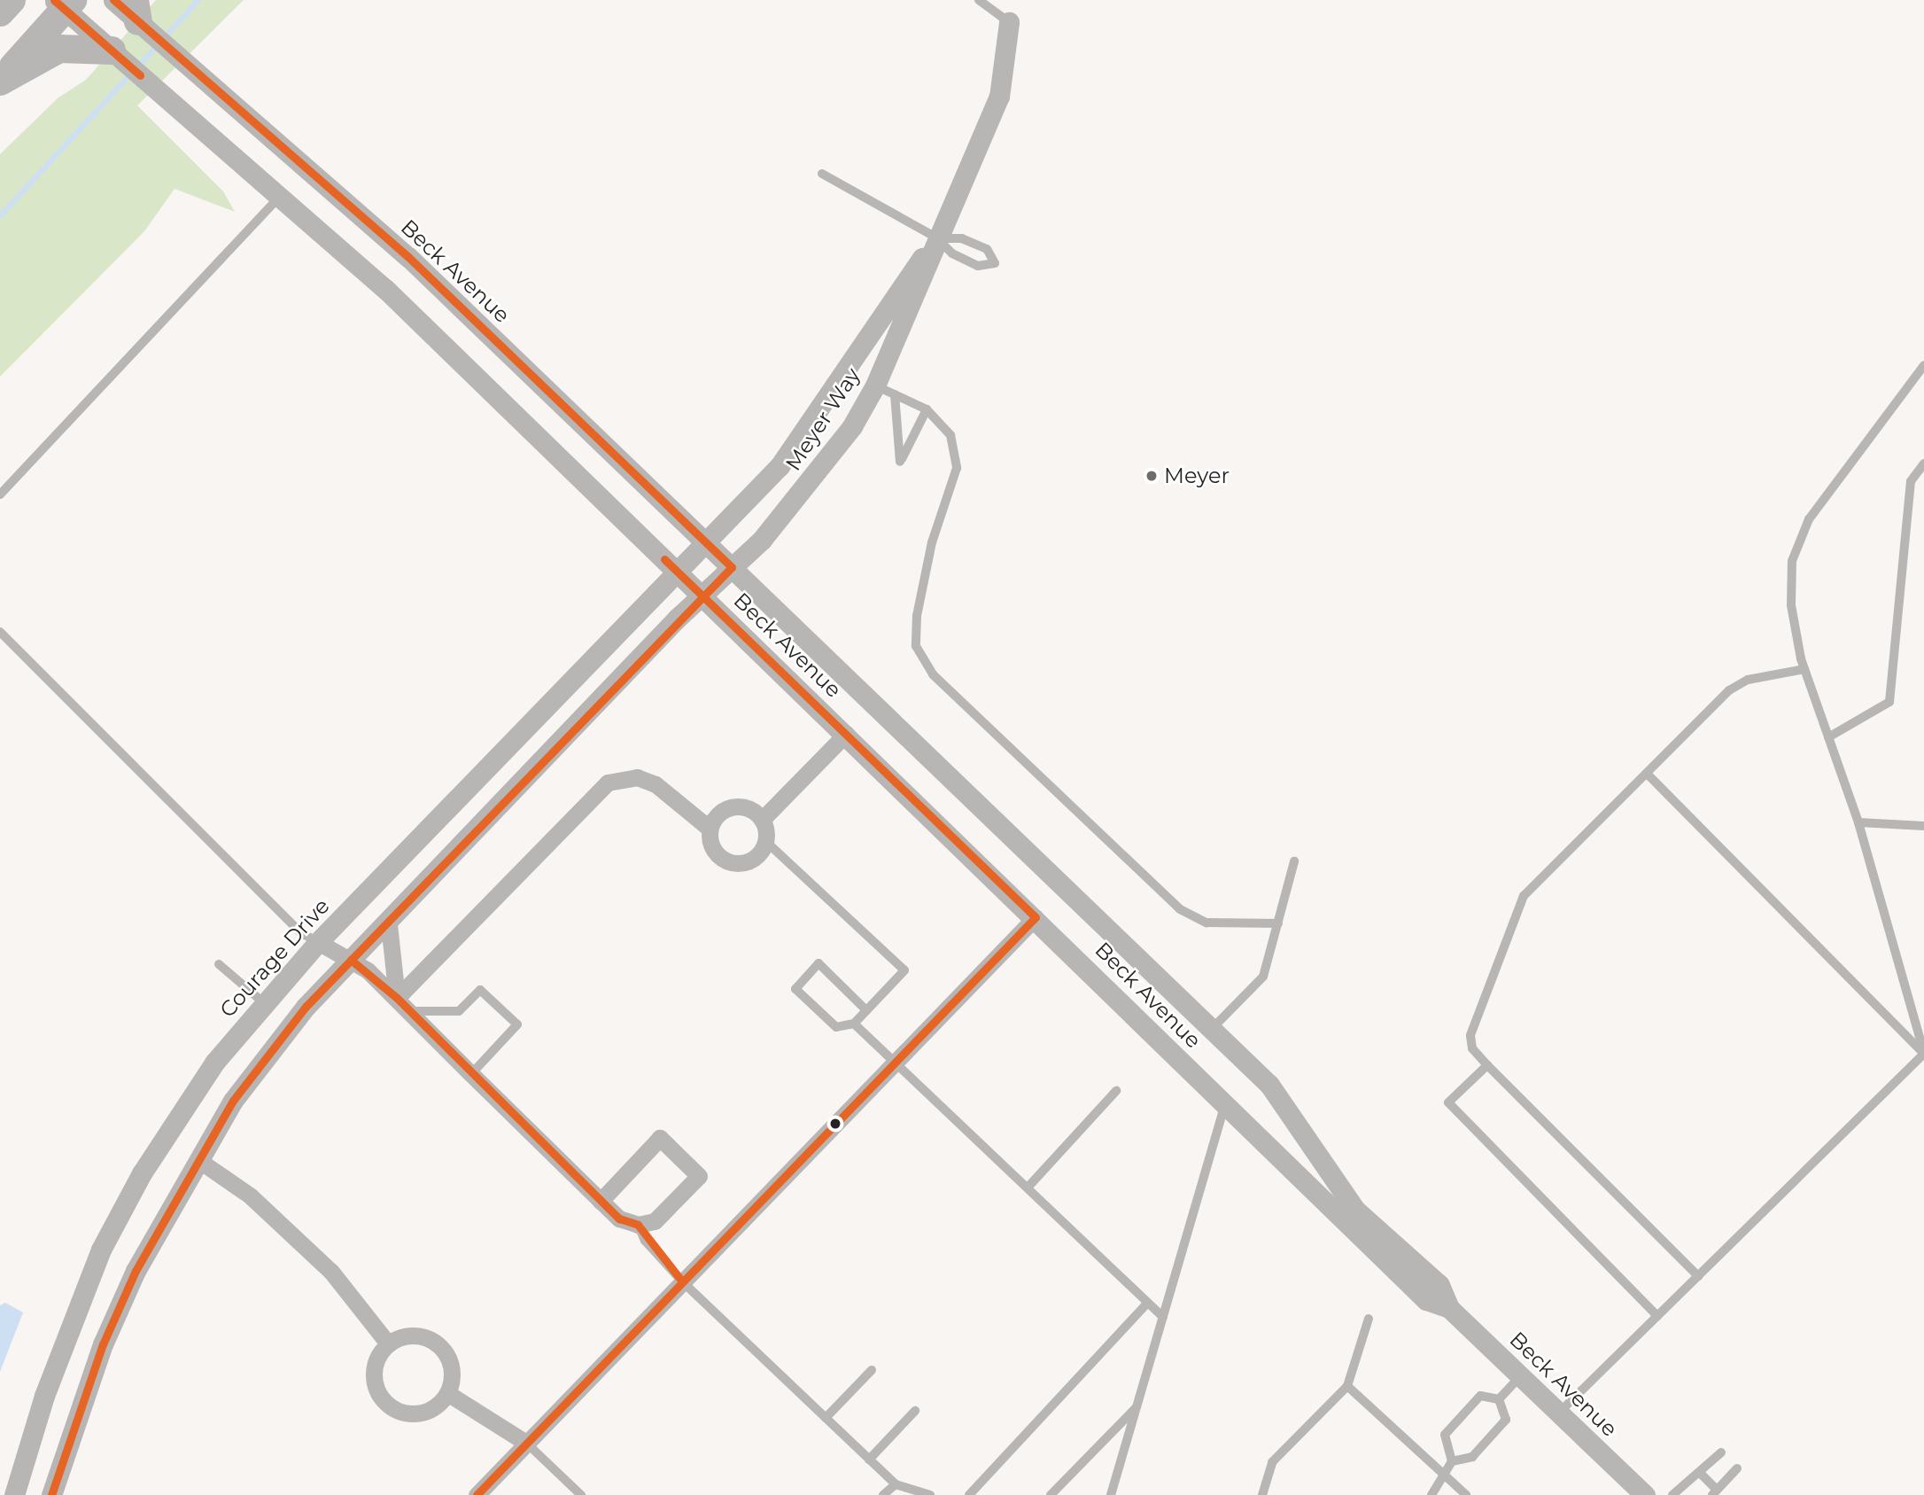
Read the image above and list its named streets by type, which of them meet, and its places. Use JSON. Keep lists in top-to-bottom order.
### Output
{
  "streets": {
    "street": ["Beck Avenue", "Meyer Way", "Courage Drive"]
  },
  "crossings": [
    ["Beck Avenue", "Meyer Way"],
    ["Beck Avenue", "Courage Drive"],
    ["Meyer Way", "Courage Drive"]
  ],
  "places": ["Meyer"]
}
